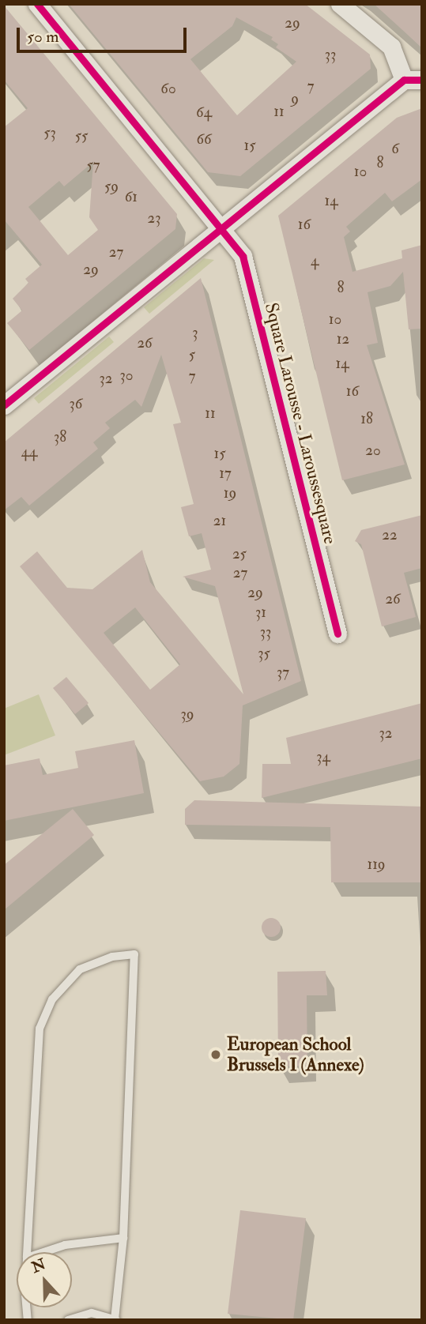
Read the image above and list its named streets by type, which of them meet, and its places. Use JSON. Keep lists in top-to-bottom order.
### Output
{
  "streets": {
    "street": ["Square Larousse - Laroussesquare"]
  },
  "places": ["European School Brussels I (Annexe)"],
  "house_numbers": [
    "29",
    "33",
    "7",
    "60",
    "9",
    "11",
    "64",
    "53",
    "55",
    "66",
    "15",
    "6",
    "8",
    "57",
    "10",
    "59",
    "61",
    "14",
    "23",
    "16",
    "27",
    "4",
    "29",
    "8",
    "10",
    "3",
    "12",
    "26",
    "5",
    "14",
    "30",
    "7",
    "32",
    "16",
    "36",
    "11",
    "18",
    "38",
    "20",
    "44",
    "15",
    "17",
    "19",
    "21",
    "22",
    "25",
    "27",
    "29",
    "26",
    "31",
    "33",
    "35",
    "37",
    "39",
    "32",
    "34",
    "119"
  ],
  "scale_bar": "50 m",
  "north": "top"
}
